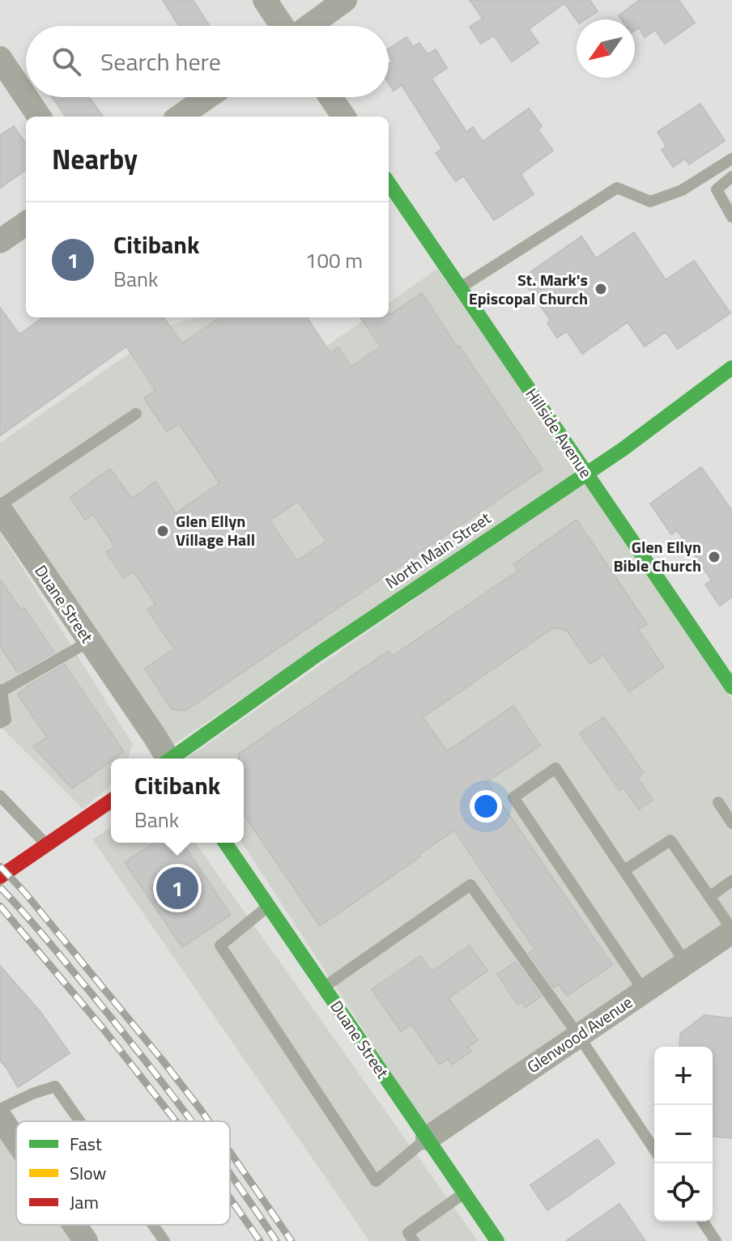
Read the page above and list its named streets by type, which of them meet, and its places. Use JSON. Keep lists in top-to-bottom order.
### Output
{
  "streets": {
    "street": [
      "Hillside Avenue",
      "North Main Street",
      "Duane Street",
      "Glenwood Avenue"
    ]
  },
  "crossings": [
    ["Hillside Avenue", "North Main Street"],
    ["Duane Street", "Glenwood Avenue"]
  ],
  "places": ["St. Mark's Episcopal Church", "Glen Ellyn Village Hall", "Glen Ellyn Bible Church"],
  "legend": ["Fast", "Slow", "Jam"],
  "north": "bottom left",
  "page": {
    "search": "Search here",
    "heading": "Nearby",
    "list": [
      {
        "mark": "1",
        "name": "Citibank",
        "note": "Bank",
        "value": "100 m"
      }
    ],
    "popup": ["Citibank", "Bank"],
    "pins": "1",
    "map_buttons": ["+", "−"]
  }
}
